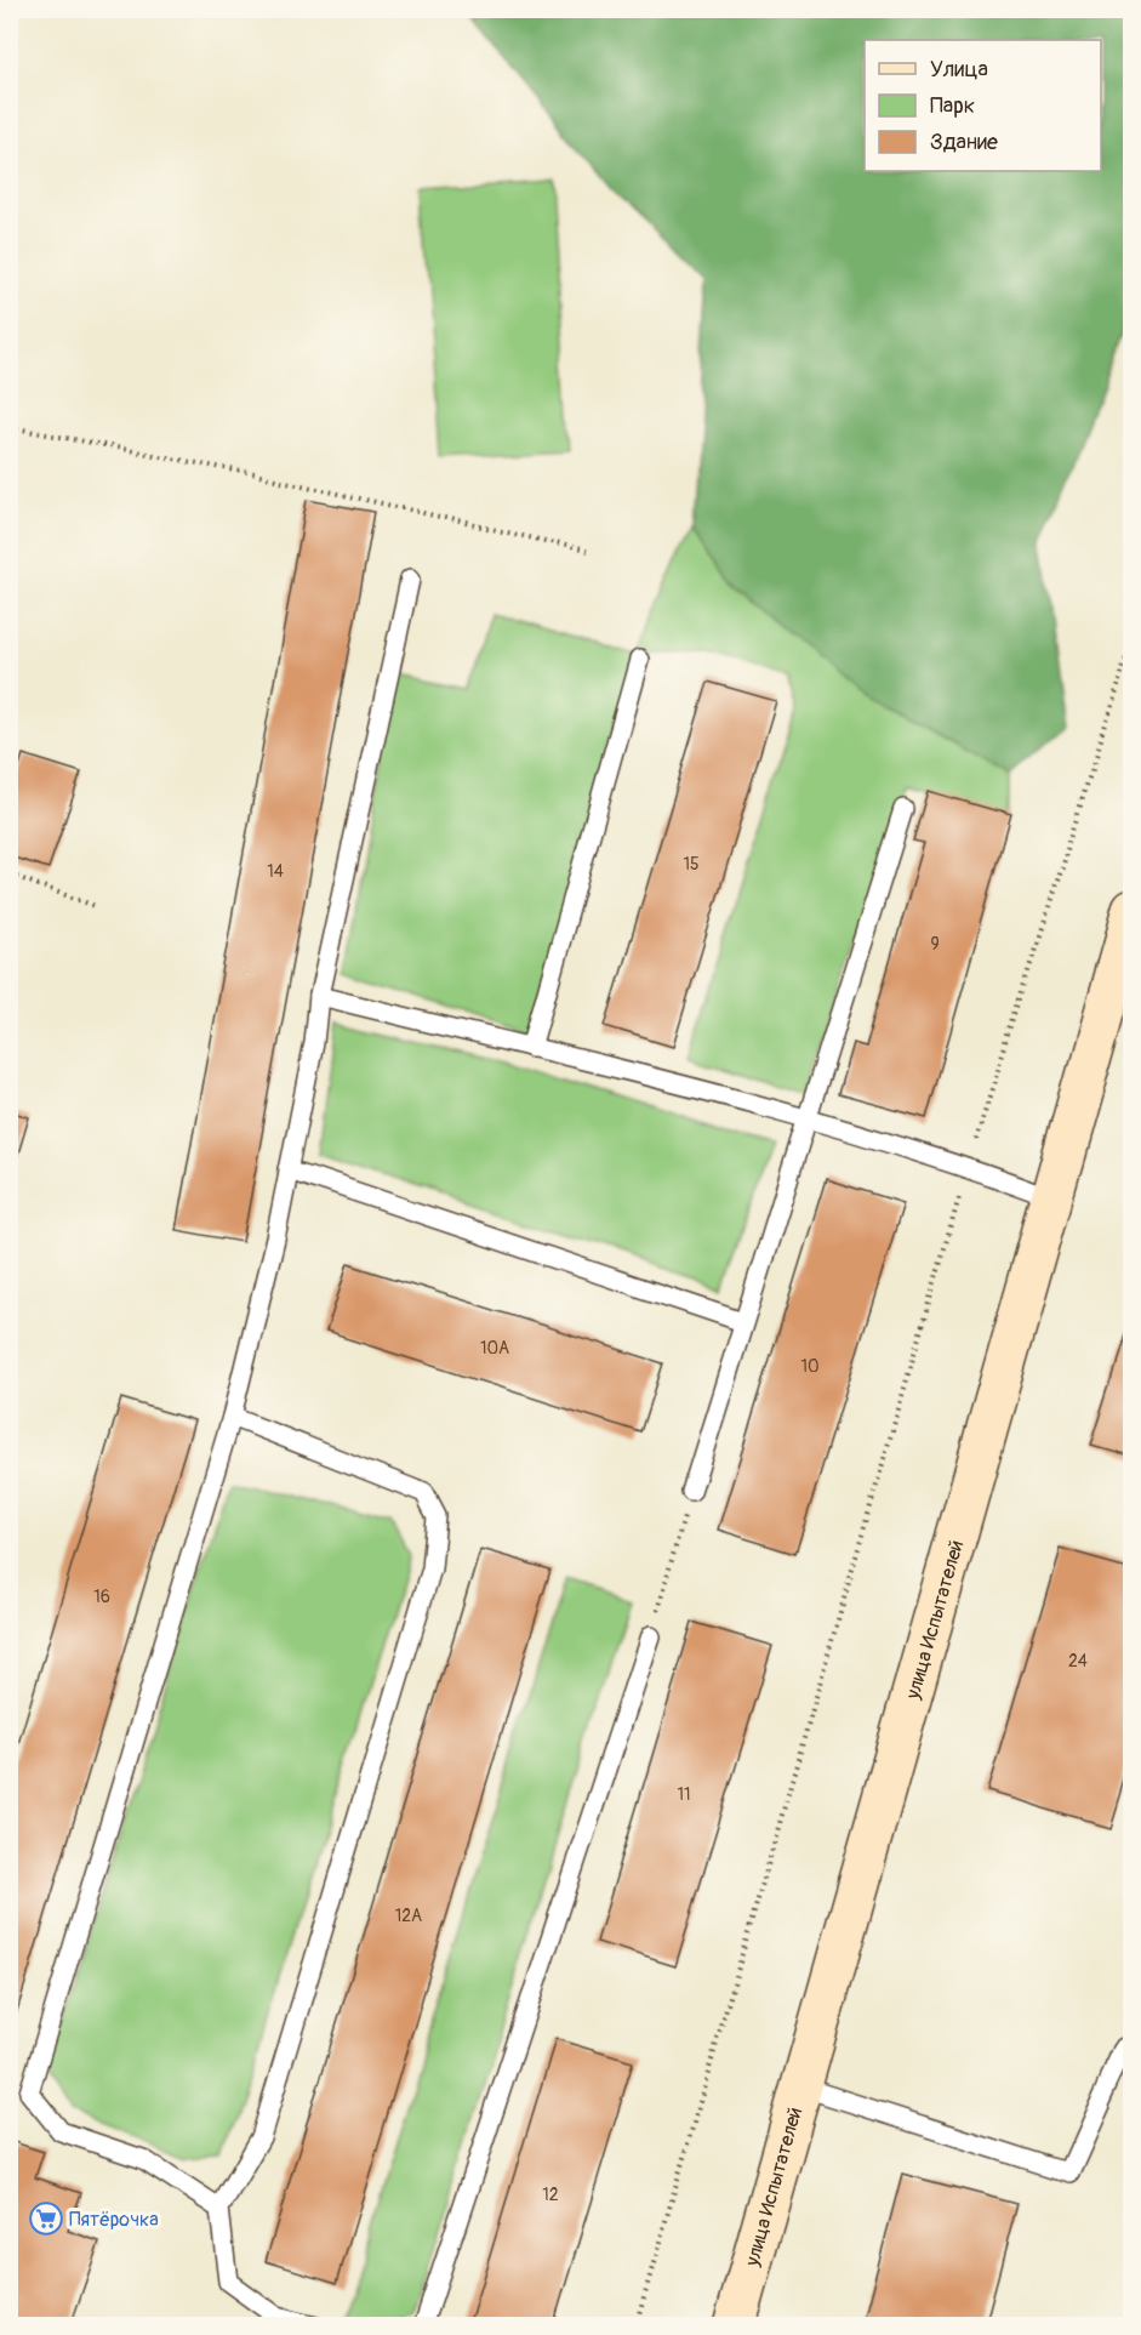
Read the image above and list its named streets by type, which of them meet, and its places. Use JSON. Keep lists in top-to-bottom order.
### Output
{
  "streets": {
    "main road": ["улица Испытателей"]
  },
  "places": {
    "supermarket": ["Пятёрочка"]
  },
  "house_numbers": [
    "15",
    "14",
    "9",
    "10А",
    "10",
    "16",
    "24",
    "11",
    "12А",
    "12"
  ],
  "legend": ["Улица", "Парк", "Здание"]
}
